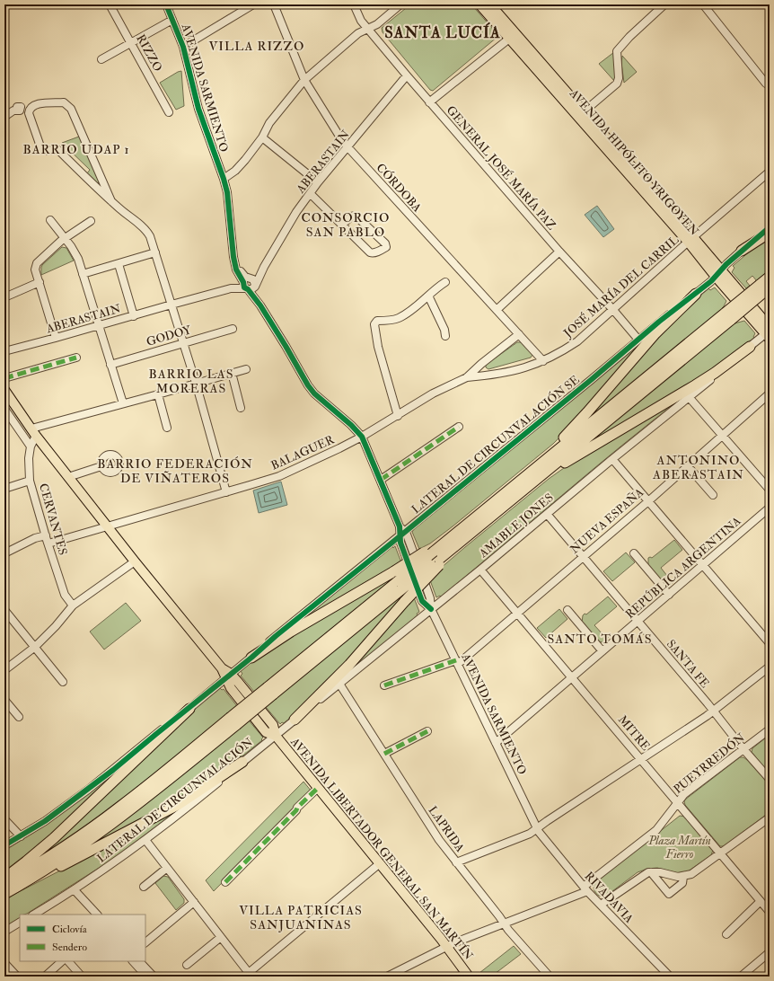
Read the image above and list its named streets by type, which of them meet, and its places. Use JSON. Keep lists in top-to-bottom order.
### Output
{
  "streets": {
    "main road": ["AVENIDA HIPÓLITO YRIGOYEN", "AVENIDA LIBERTADOR GENERAL SAN MARTÍN"],
    "street": [
      "RIZZO",
      "AVENIDA SARMIENTO",
      "ABERASTAIN",
      "GENERAL JOSÉ MARÍA PAZ",
      "CÓRDOBA",
      "JOSÉ MARÍA DEL CARRIL",
      "GODOY",
      "LATERAL DE CIRCUNVALACIÓN SE",
      "BALAGUER",
      "CERVANTES",
      "NUEVA ESPAÑA",
      "AMABLE JONES",
      "REPÚBLICA ARGENTINA",
      "SANTA FE",
      "MITRE",
      "PUEYRREDÓN",
      "LATERAL DE CIRCUNVALACIÓN",
      "LAPRIDA",
      "RIVADAVIA"
    ]
  },
  "crossings": [
    ["AVENIDA SARMIENTO", "ABERASTAIN"],
    ["AVENIDA SARMIENTO", "LATERAL DE CIRCUNVALACIÓN SE"],
    ["AVENIDA SARMIENTO", "BALAGUER"],
    ["AVENIDA SARMIENTO", "NUEVA ESPAÑA"],
    ["AVENIDA SARMIENTO", "AMABLE JONES"],
    ["AVENIDA SARMIENTO", "REPÚBLICA ARGENTINA"],
    ["AVENIDA SARMIENTO", "RIVADAVIA"],
    ["ABERASTAIN", "GENERAL JOSÉ MARÍA PAZ"],
    ["ABERASTAIN", "CÓRDOBA"],
    ["AVENIDA HIPÓLITO YRIGOYEN", "JOSÉ MARÍA DEL CARRIL"],
    ["AVENIDA HIPÓLITO YRIGOYEN", "LATERAL DE CIRCUNVALACIÓN SE"],
    ["AVENIDA HIPÓLITO YRIGOYEN", "AMABLE JONES"],
    ["GENERAL JOSÉ MARÍA PAZ", "JOSÉ MARÍA DEL CARRIL"],
    ["GENERAL JOSÉ MARÍA PAZ", "LATERAL DE CIRCUNVALACIÓN SE"],
    ["CÓRDOBA", "JOSÉ MARÍA DEL CARRIL"],
    ["CÓRDOBA", "BALAGUER"],
    ["JOSÉ MARÍA DEL CARRIL", "BALAGUER"],
    ["LATERAL DE CIRCUNVALACIÓN SE", "AVENIDA LIBERTADOR GENERAL SAN MARTÍN"],
    ["BALAGUER", "CERVANTES"],
    ["BALAGUER", "AVENIDA LIBERTADOR GENERAL SAN MARTÍN"],
    ["CERVANTES", "AVENIDA LIBERTADOR GENERAL SAN MARTÍN"],
    ["NUEVA ESPAÑA", "SANTA FE"],
    ["NUEVA ESPAÑA", "MITRE"],
    ["AMABLE JONES", "SANTA FE"],
    ["AMABLE JONES", "MITRE"],
    ["AMABLE JONES", "LATERAL DE CIRCUNVALACIÓN"],
    ["AMABLE JONES", "LAPRIDA"],
    ["AMABLE JONES", "AVENIDA LIBERTADOR GENERAL SAN MARTÍN"],
    ["REPÚBLICA ARGENTINA", "SANTA FE"],
    ["REPÚBLICA ARGENTINA", "MITRE"],
    ["SANTA FE", "PUEYRREDÓN"],
    ["MITRE", "PUEYRREDÓN"],
    ["PUEYRREDÓN", "LAPRIDA"],
    ["PUEYRREDÓN", "AVENIDA LIBERTADOR GENERAL SAN MARTÍN"],
    ["PUEYRREDÓN", "RIVADAVIA"],
    ["LATERAL DE CIRCUNVALACIÓN", "AVENIDA LIBERTADOR GENERAL SAN MARTÍN"]
  ],
  "districts": [
    "SANTA LUCÍA",
    "VILLA RIZZO",
    "BARRIO UDAP 1",
    "CONSORCIO SAN PABLO",
    "BARRIO LAS MORERAS",
    "ANTONINO ABERASTAIN",
    "BARRIO FEDERACIÓN DE VIÑATEROS",
    "SANTO TOMÁS",
    "VILLA PATRICIAS SANJUANINAS"
  ],
  "parks": ["Plaza Martín Fierro"],
  "legend": ["Ciclovía", "Sendero"]
}
